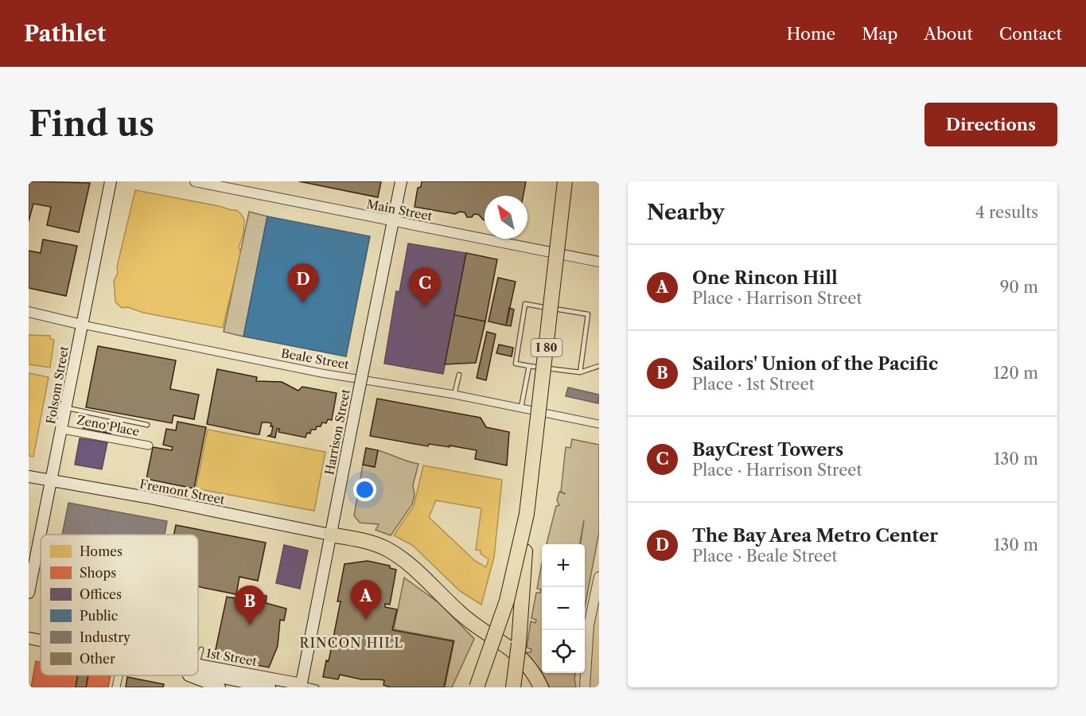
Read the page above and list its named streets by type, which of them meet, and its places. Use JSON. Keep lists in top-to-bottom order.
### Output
{
  "streets": {
    "highway": ["I 80"],
    "main road": [
      "Folsom Street",
      "Harrison Street",
      "Fremont Street",
      "1st Street"
    ],
    "street": ["Main Street", "Beale Street", "Zeno Place"]
  },
  "crossings": [
    ["Main Street", "Harrison Street"],
    ["Beale Street", "Folsom Street"],
    ["Folsom Street", "Zeno Place"],
    ["Folsom Street", "Fremont Street"],
    ["Harrison Street", "Fremont Street"],
    ["Harrison Street", "1st Street"]
  ],
  "districts": ["RINCON HILL"],
  "legend": [
    "Homes",
    "Shops",
    "Offices",
    "Public",
    "Industry",
    "Other"
  ],
  "north": "top left",
  "page": {
    "header": "Pathlet",
    "nav": [
      "Home",
      "Map",
      "About",
      "Contact"
    ],
    "buttons": "Directions",
    "title": "Find us",
    "heading": ["Nearby", "4 results"],
    "list": [
      {
        "mark": "A",
        "name": "One Rincon Hill",
        "note": "Place · Harrison Street",
        "value": "90 m"
      },
      {
        "mark": "B",
        "name": "Sailors' Union of the Pacific",
        "note": "Place · 1st Street",
        "value": "120 m"
      },
      {
        "mark": "C",
        "name": "BayCrest Towers",
        "note": "Place · Harrison Street",
        "value": "130 m"
      },
      {
        "mark": "D",
        "name": "The Bay Area Metro Center",
        "note": "Place · Beale Street",
        "value": "130 m"
      }
    ],
    "pins": [
      "D",
      "C",
      "A",
      "B"
    ],
    "map_buttons": ["+", "−"]
  }
}
